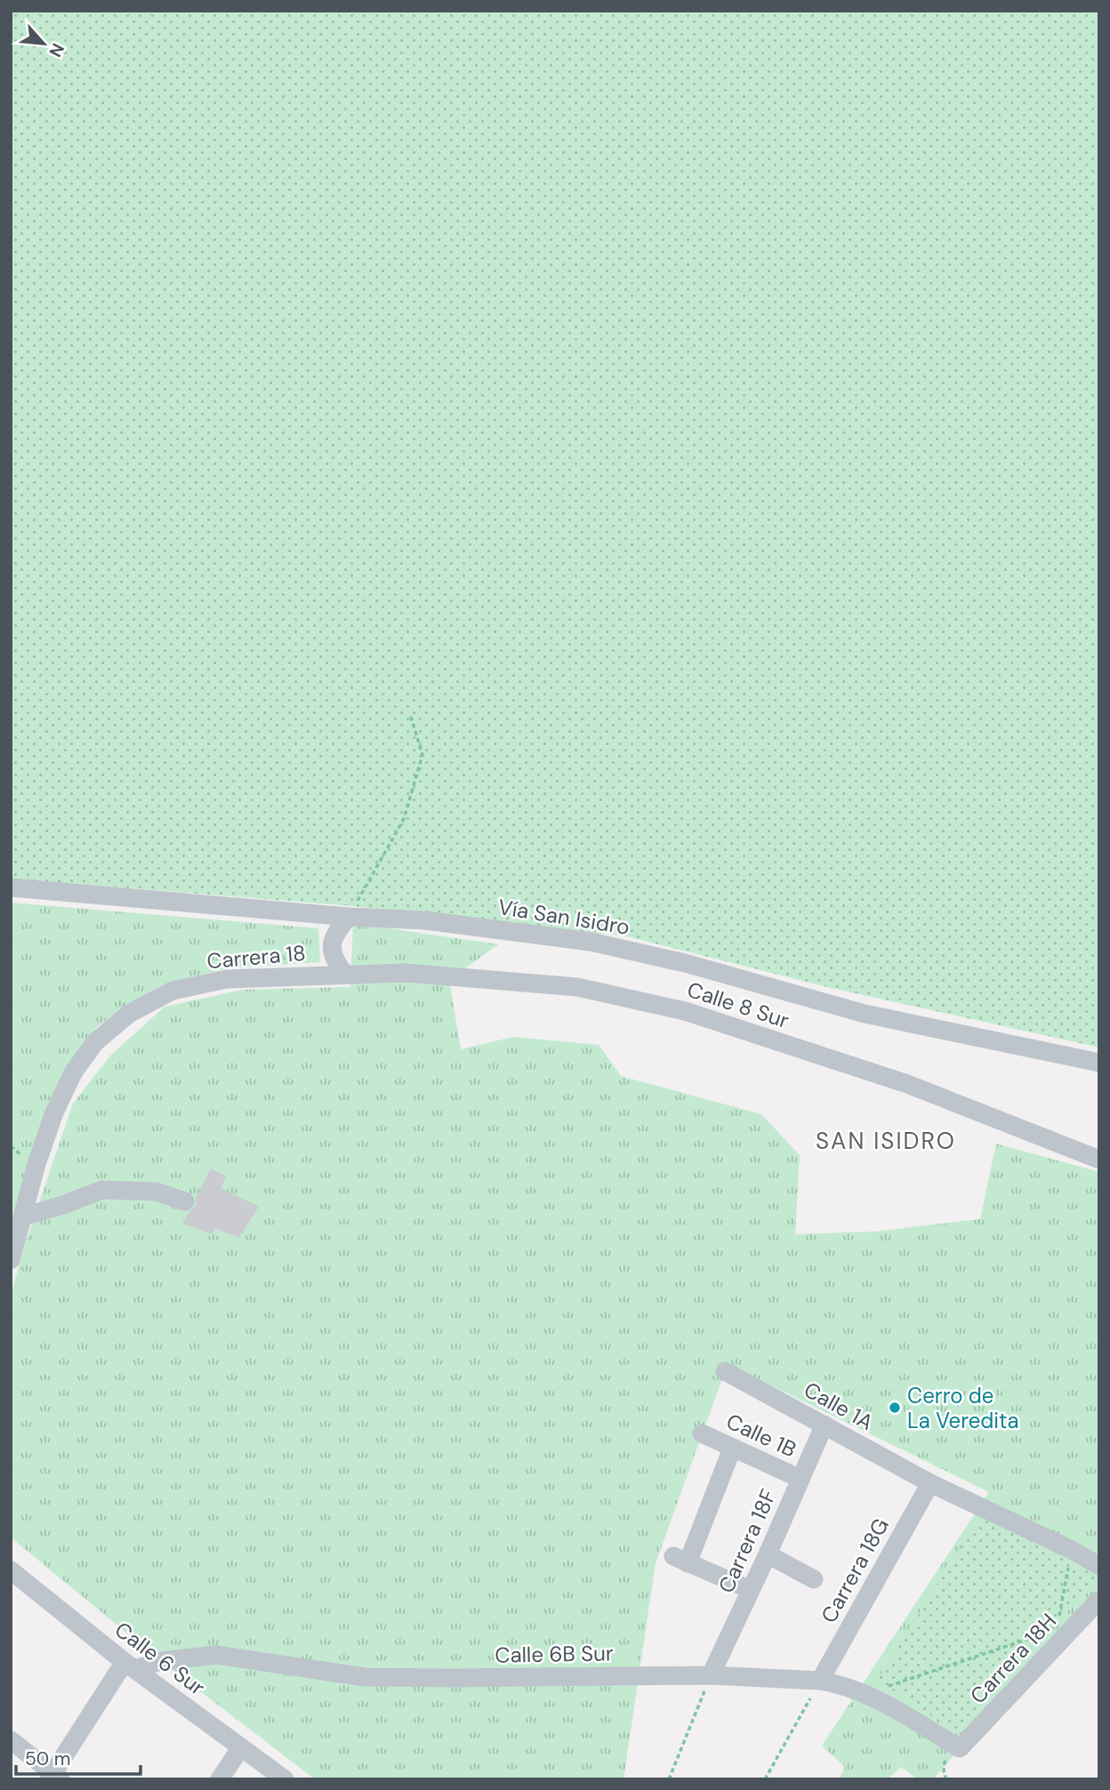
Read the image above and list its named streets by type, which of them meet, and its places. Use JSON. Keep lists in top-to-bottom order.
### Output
{
  "streets": {
    "street": [
      "Vía San Isidro",
      "Carrera 18",
      "Calle 8 Sur",
      "Calle 1A",
      "Calle 1B",
      "Carrera 18F",
      "Carrera 18G",
      "Calle 6B Sur",
      "Calle 6 Sur",
      "Carrera 18H"
    ]
  },
  "crossings": [
    ["Vía San Isidro", "Carrera 18"],
    ["Carrera 18", "Calle 8 Sur"],
    ["Calle 1A", "Carrera 18F"],
    ["Calle 1A", "Carrera 18G"],
    ["Calle 1B", "Carrera 18F"],
    ["Carrera 18F", "Calle 6B Sur"],
    ["Carrera 18G", "Calle 6B Sur"],
    ["Calle 6B Sur", "Calle 6 Sur"],
    ["Calle 6B Sur", "Carrera 18H"]
  ],
  "districts": ["SAN ISIDRO"],
  "places": ["Cerro de La Veredita"],
  "scale_bar": "50 m",
  "north": "bottom right"
}
